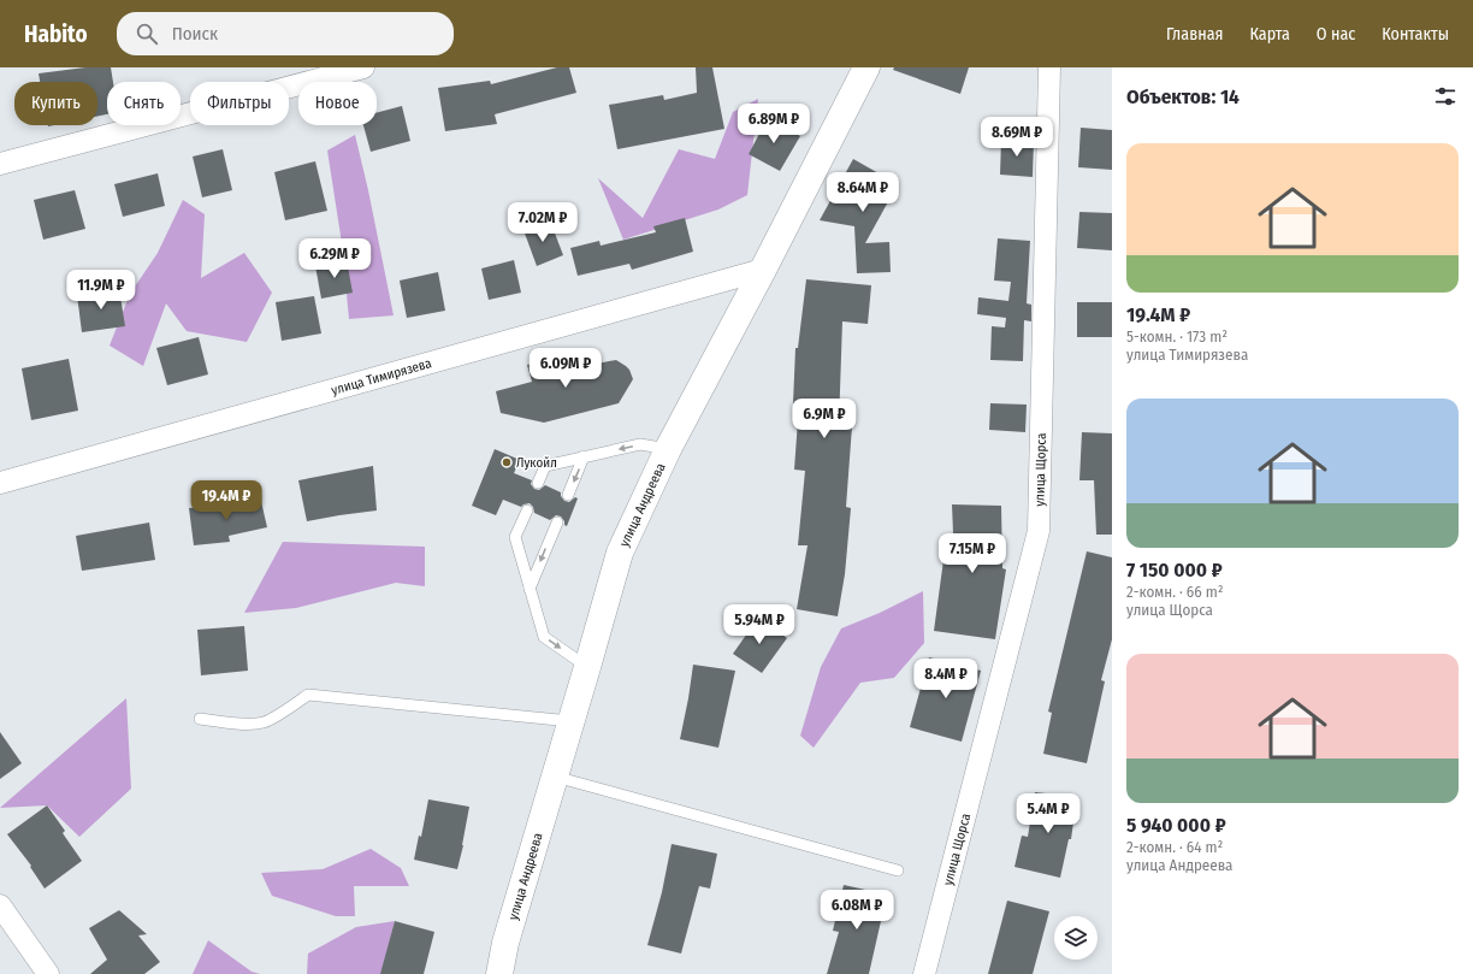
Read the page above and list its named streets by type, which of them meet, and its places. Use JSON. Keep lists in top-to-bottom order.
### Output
{
  "streets": {
    "main road": ["улица Андреева"],
    "street": ["улица Тимирязева", "улица Щорса"]
  },
  "crossings": [
    ["улица Тимирязева", "улица Андреева"]
  ],
  "places": ["Лукойл"],
  "page": {
    "header": "Habito",
    "search": "Поиск",
    "nav": [
      "Главная",
      "Карта",
      "О нас",
      "Контакты"
    ],
    "heading": "Объектов: 14",
    "chip": [
      "Купить",
      "Снять",
      "Фильтры",
      "Новое"
    ],
    "price": [
      "6.89M ₽",
      "8.69M ₽",
      "8.64M ₽",
      "7.02M ₽",
      "6.29M ₽",
      "11.9M ₽",
      "6.09M ₽",
      "6.9M ₽",
      "19.4M ₽",
      "7.15M ₽",
      "5.94M ₽",
      "8.4M ₽",
      "5.4M ₽",
      "6.08M ₽"
    ],
    "list": [
      {
        "name": "19.4M ₽",
        "note": "5-комн. · 173 m² · улица Тимирязева"
      },
      {
        "name": "7 150 000 ₽",
        "note": "2-комн. · 66 m² · улица Щорса"
      },
      {
        "name": "5 940 000 ₽",
        "note": "2-комн. · 64 m² · улица Андреева"
      }
    ]
  }
}
